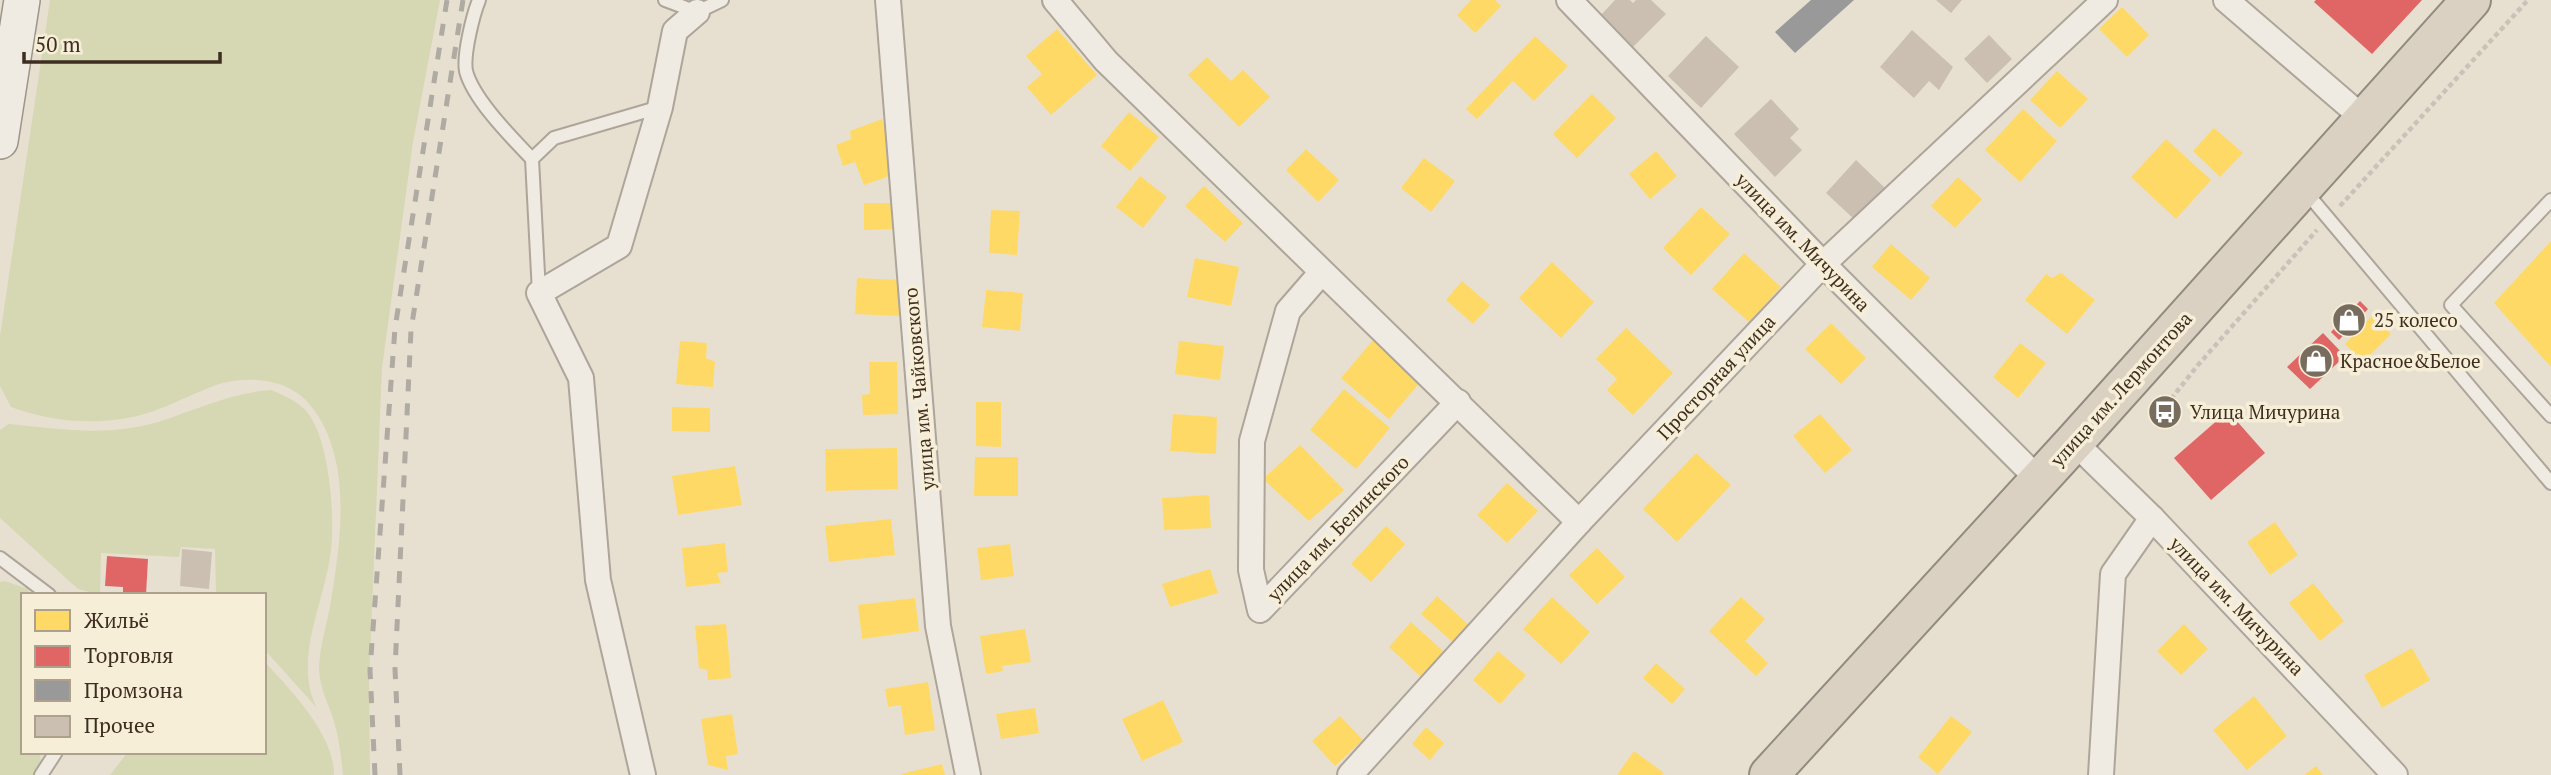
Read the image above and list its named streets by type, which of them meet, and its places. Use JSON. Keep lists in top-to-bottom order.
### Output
{
  "streets": {
    "highway": ["улица им. Лермонтова"],
    "street": [
      "улица им. Мичурина",
      "Просторная улица",
      "улица им. Чайковского",
      "улица им. Белинского"
    ]
  },
  "crossings": [
    ["улица им. Мичурина", "Просторная улица"],
    ["улица им. Мичурина", "улица им. Лермонтова"]
  ],
  "places": {
    "shop": ["25 колесо", "Красное&Белое"],
    "bus stop": ["Улица Мичурина"]
  },
  "legend": [
    "Жильё",
    "Торговля",
    "Промзона",
    "Прочее"
  ],
  "scale_bar": "50 m"
}
